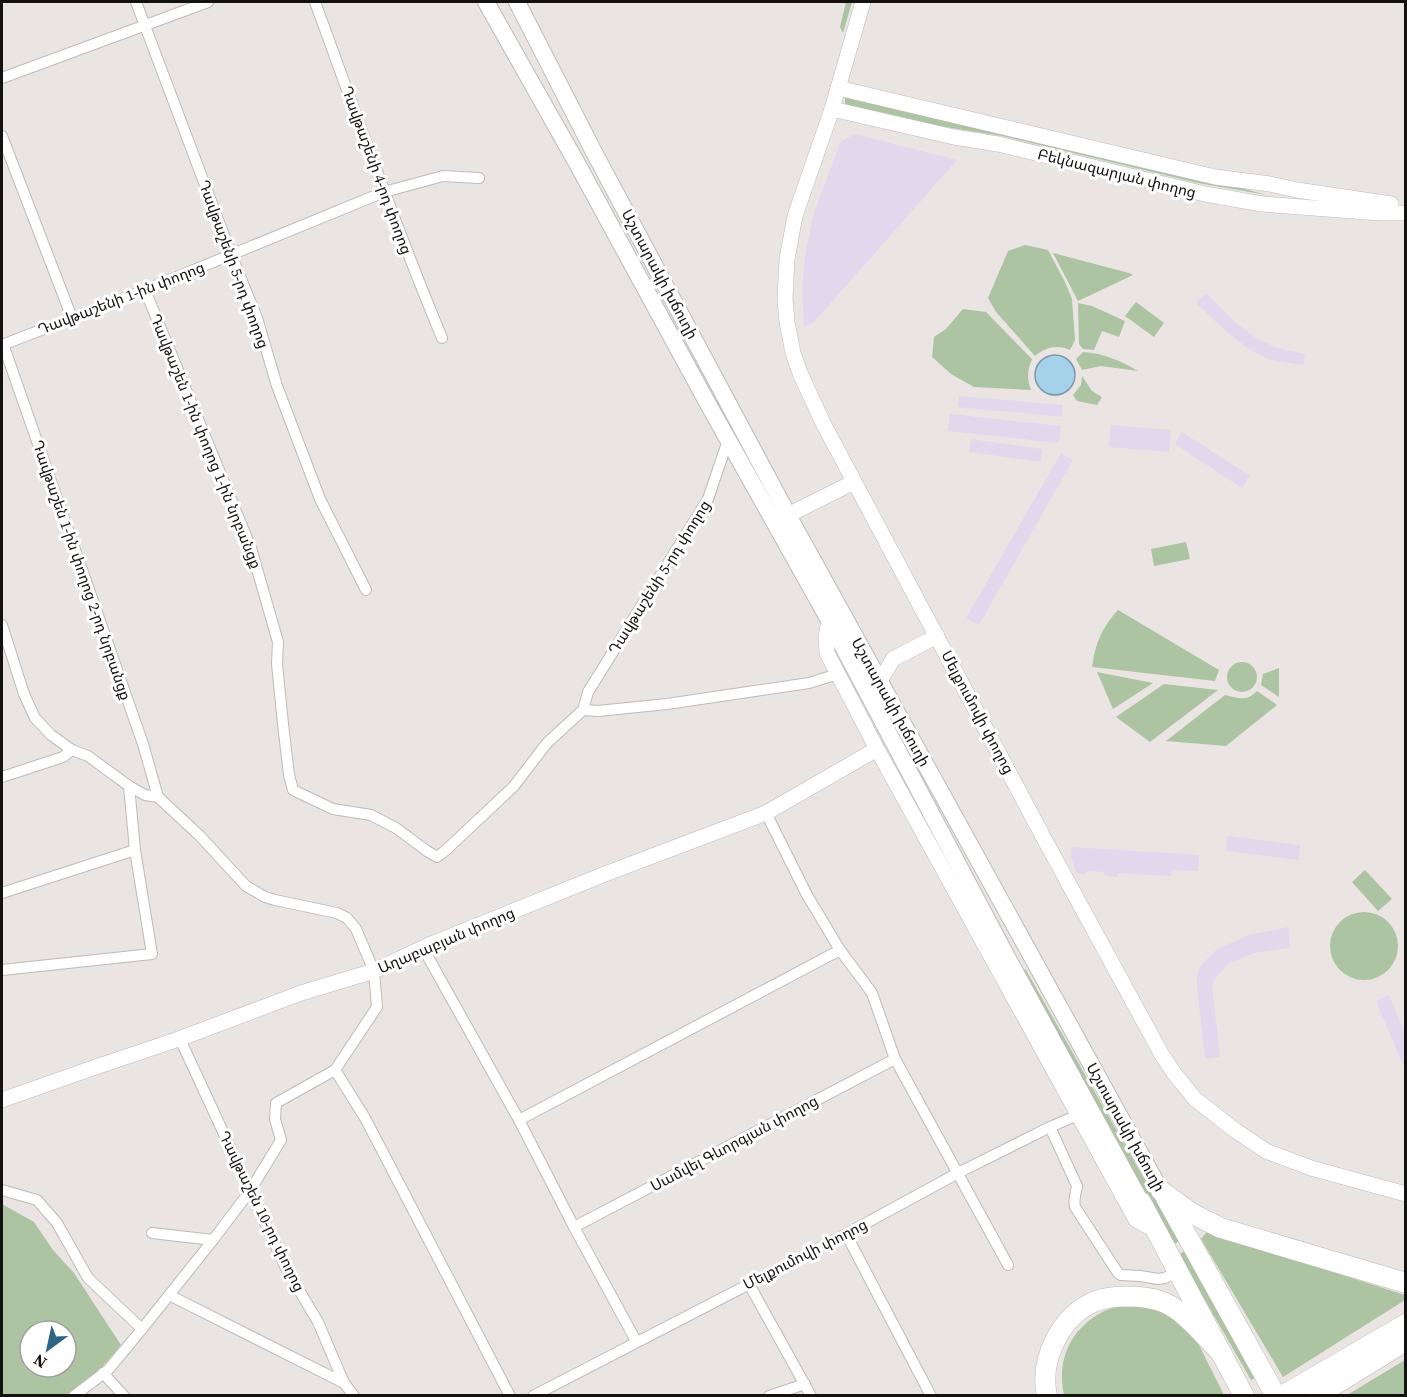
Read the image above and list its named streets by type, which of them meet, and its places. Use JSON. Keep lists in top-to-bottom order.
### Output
{
  "streets": {
    "highway": ["Աշտարակի խճուղի"],
    "street": [
      "Դավթաշենի 4-րդ փողոց",
      "Բեկնազարյան փողոց",
      "Դավթաշենի 5-րդ փողոց",
      "Դավթաշենի 1-ին փողոց",
      "Դավթաշեն 1-ին փողոց 1-ին նրբանցք",
      "Դավթաշեն 1-ին փողոց 2-րդ նրբանցք",
      "Մելքումովի փողոց",
      "Աղաբաբյան փողոց",
      "Սամվել Գևորգյան փողոց",
      "Դավթաշեն 10-րդ փողոց"
    ]
  },
  "crossings": [
    ["Դավթաշենի 4-րդ փողոց", "Դավթաշենի 1-ին փողոց"],
    ["Բեկնազարյան փողոց", "Մելքումովի փողոց"],
    ["Դավթաշենի 5-րդ փողոց", "Աշտարակի խճուղի"],
    ["Դավթաշենի 5-րդ փողոց", "Դավթաշենի 1-ին փողոց"],
    ["Դավթաշենի 5-րդ փողոց", "Դավթաշեն 1-ին փողոց 1-ին նրբանցք"],
    ["Դավթաշենի 1-ին փողոց", "Դավթաշեն 1-ին փողոց 1-ին նրբանցք"],
    ["Դավթաշենի 1-ին փողոց", "Դավթաշեն 1-ին փողոց 2-րդ նրբանցք"],
    ["Աղաբաբյան փողոց", "Դավթաշեն 10-րդ փողոց"]
  ],
  "north": "bottom left"
}
